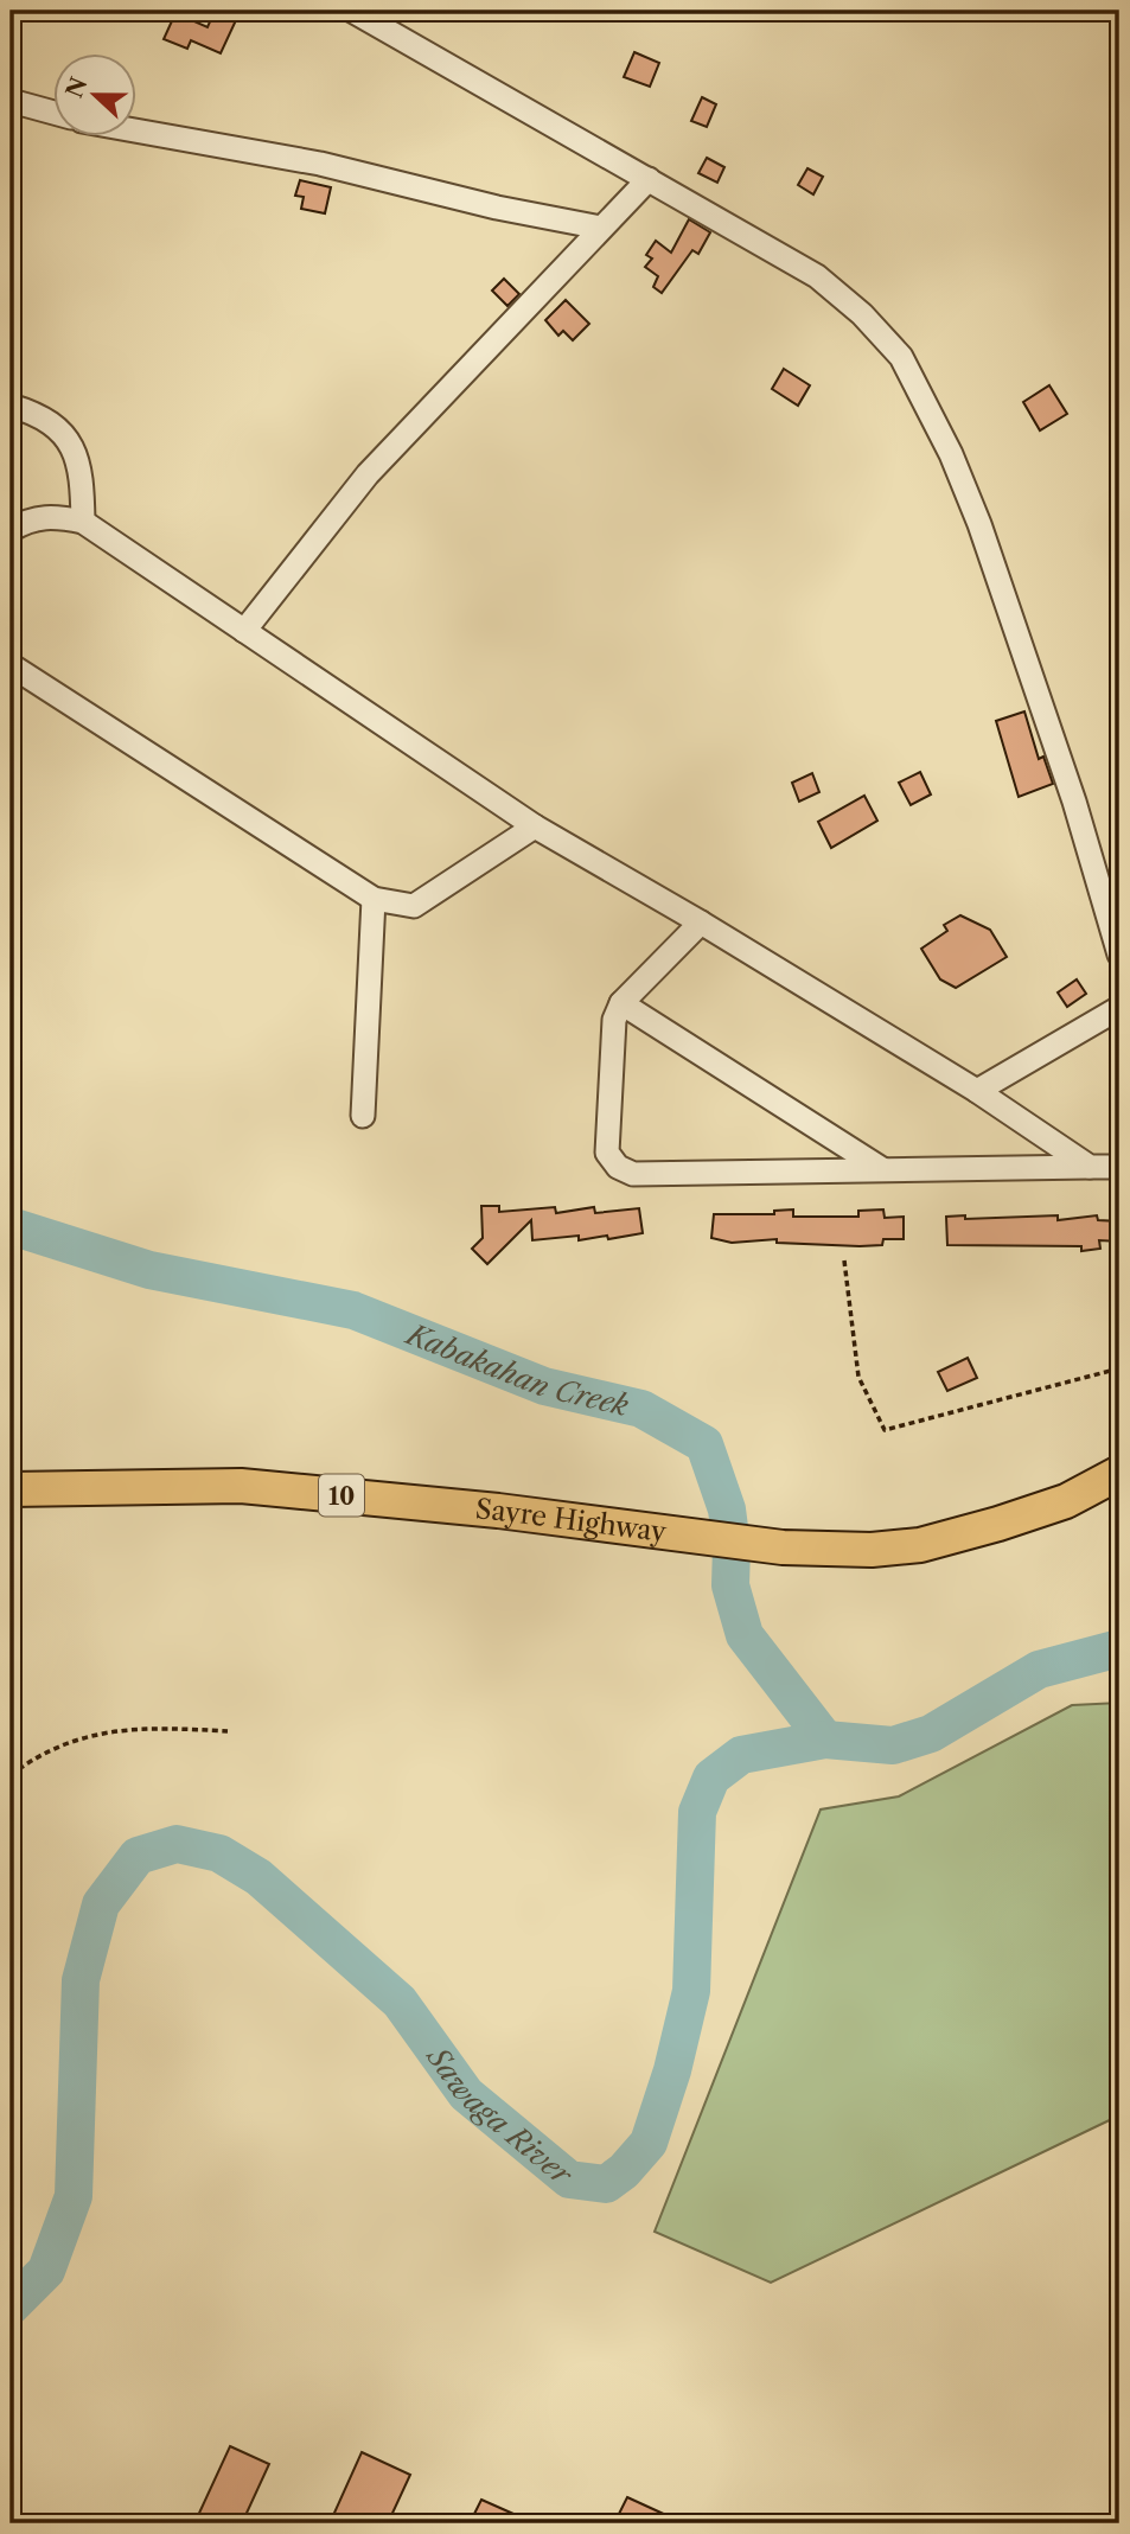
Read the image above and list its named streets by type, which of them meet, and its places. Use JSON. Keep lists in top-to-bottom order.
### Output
{
  "streets": {
    "highway": ["10", "Sayre Highway"]
  },
  "water": ["Kabakahan Creek", "Sawaga River"],
  "north": "left"
}
